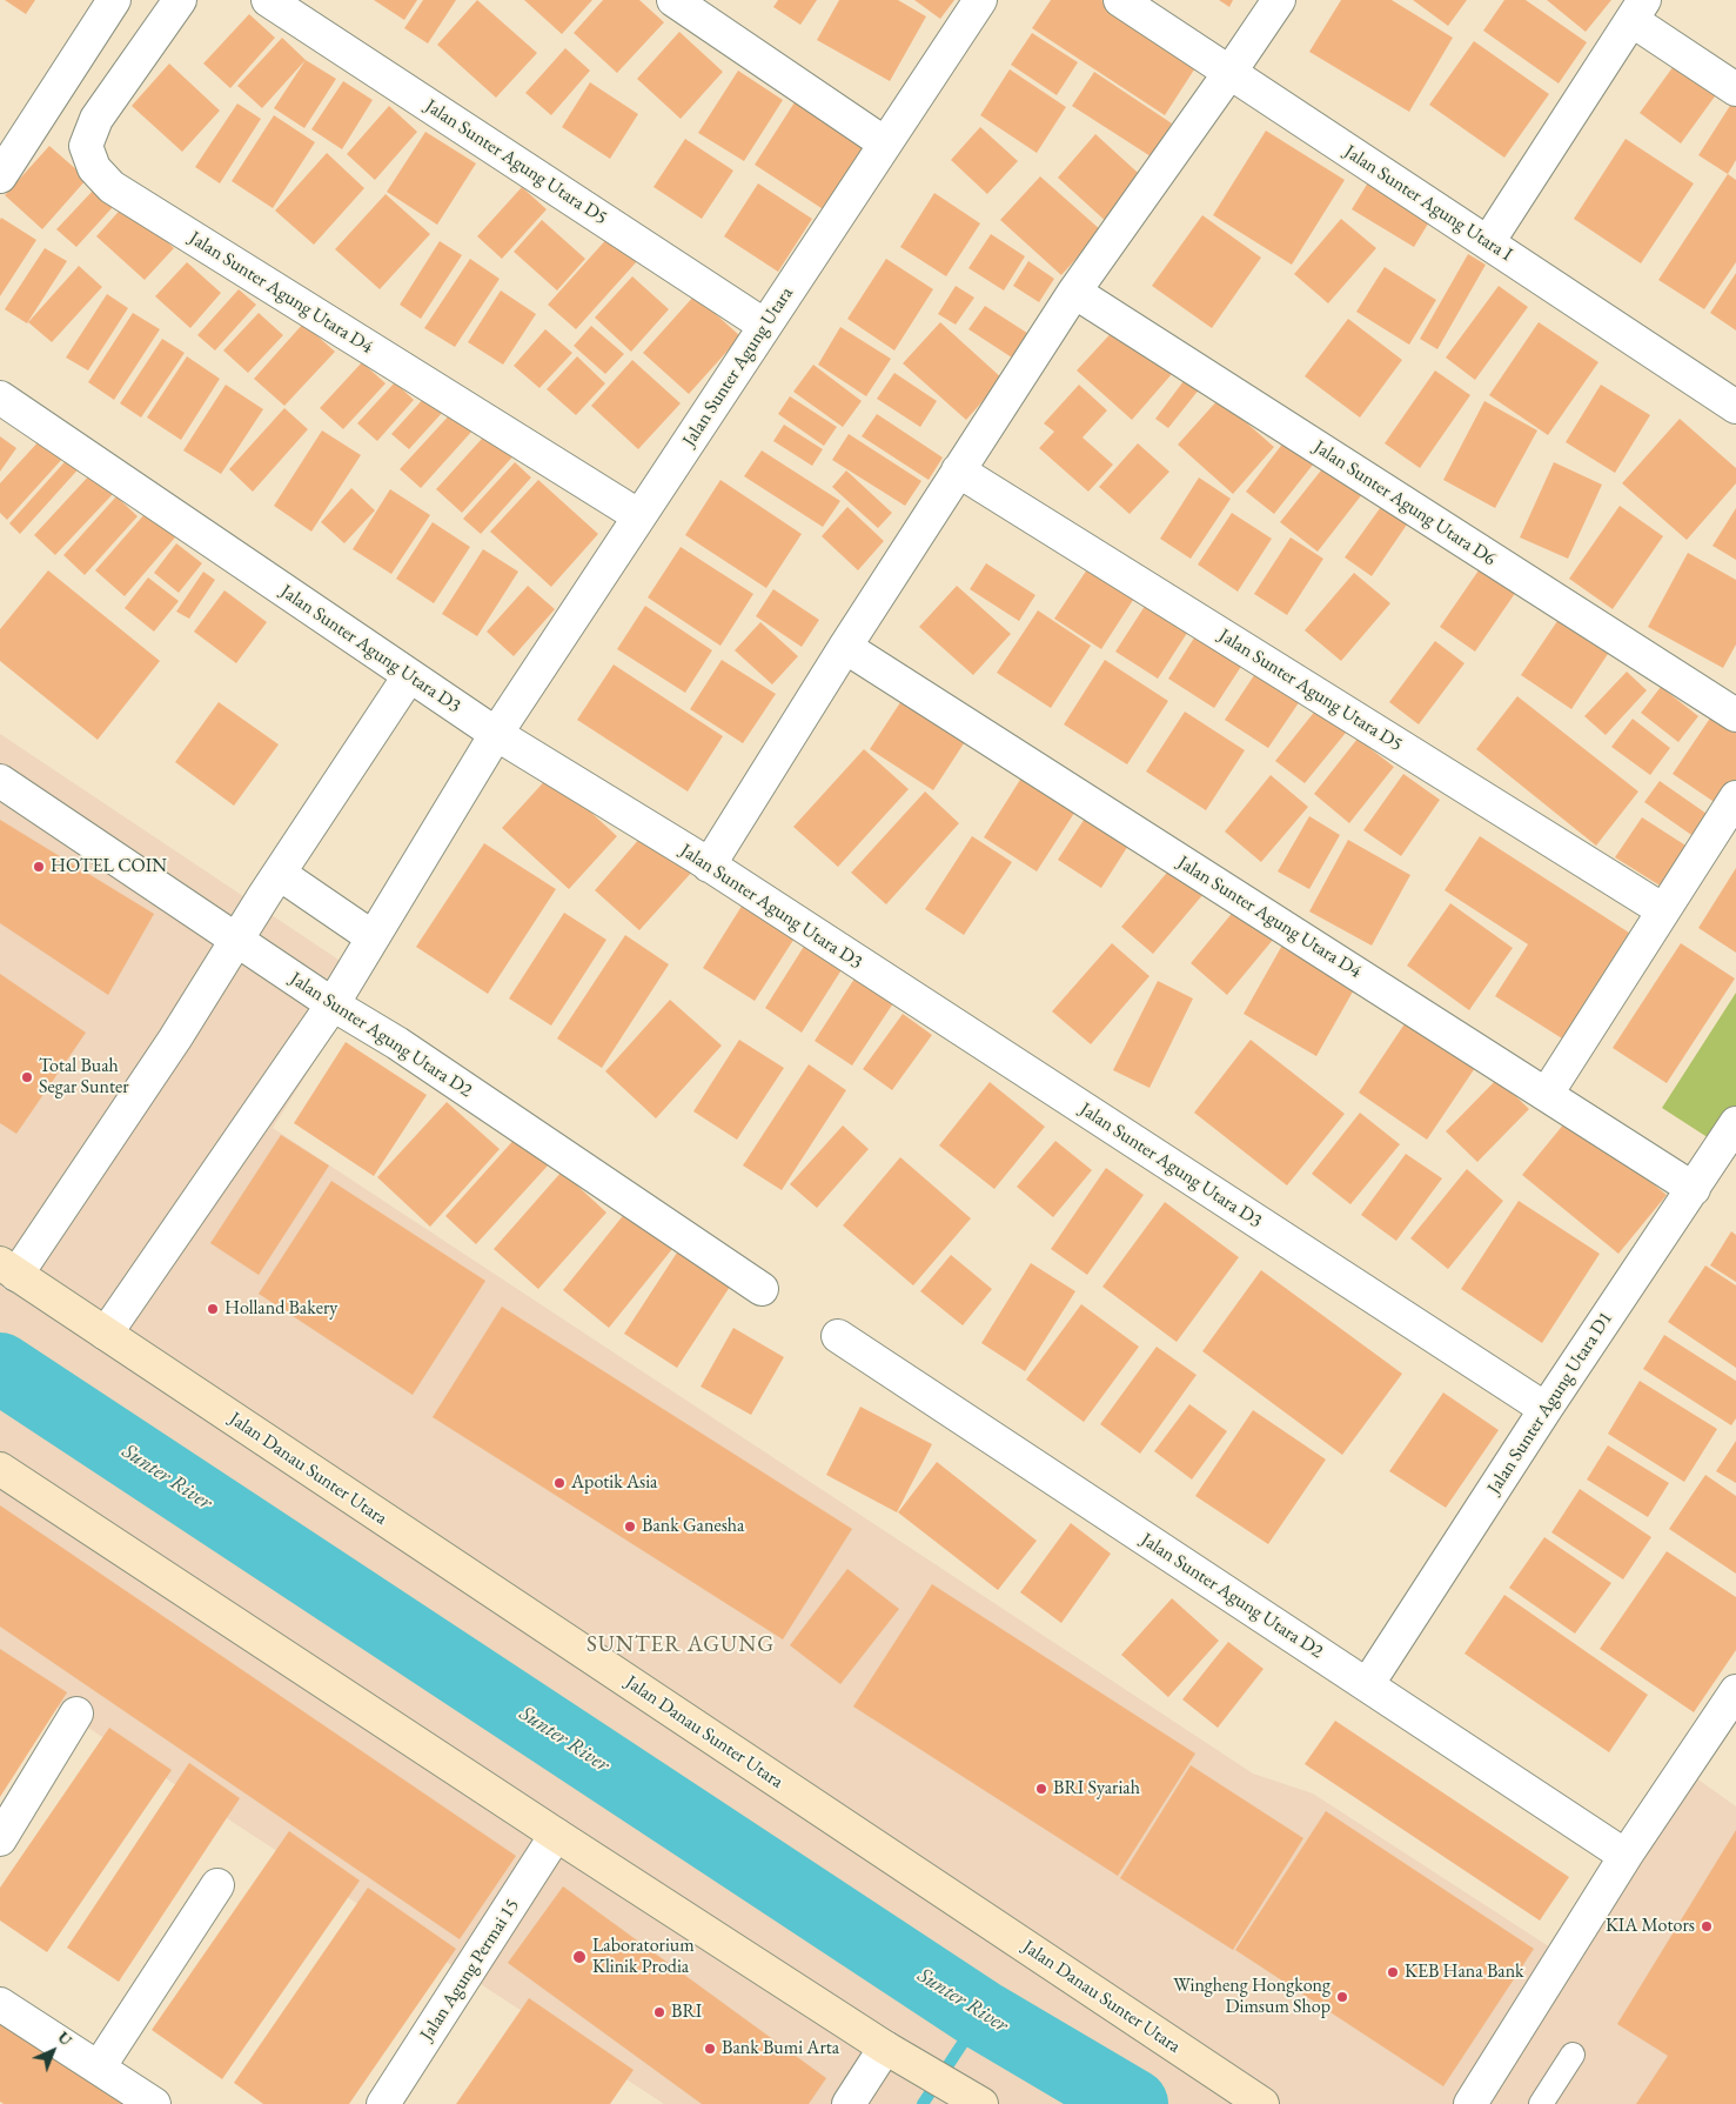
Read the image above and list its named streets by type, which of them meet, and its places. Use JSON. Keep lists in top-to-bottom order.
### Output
{
  "streets": {
    "main road": ["Jalan Danau Sunter Utara"],
    "street": [
      "Jalan Sunter Agung Utara D5",
      "Jalan Sunter Agung Utara I",
      "Jalan Sunter Agung Utara D4",
      "Jalan Sunter Agung Utara",
      "Jalan Sunter Agung Utara D6",
      "Jalan Sunter Agung Utara D3",
      "Jalan Sunter Agung Utara D2",
      "Jalan Sunter Agung Utara D1",
      "Jalan Agung Permai 15"
    ]
  },
  "crossings": [
    ["Jalan Sunter Agung Utara D5", "Jalan Sunter Agung Utara"],
    ["Jalan Sunter Agung Utara D4", "Jalan Sunter Agung Utara"],
    ["Jalan Sunter Agung Utara D4", "Jalan Sunter Agung Utara D1"],
    ["Jalan Sunter Agung Utara", "Jalan Sunter Agung Utara D3"],
    ["Jalan Sunter Agung Utara", "Jalan Sunter Agung Utara D2"],
    ["Jalan Sunter Agung Utara", "Jalan Danau Sunter Utara"],
    ["Jalan Sunter Agung Utara D3", "Jalan Sunter Agung Utara D1"],
    ["Jalan Sunter Agung Utara D2", "Jalan Sunter Agung Utara D1"]
  ],
  "districts": ["SUNTER AGUNG"],
  "water": ["Sunter River"],
  "places": [
    "HOTEL COIN",
    "Total Buah Segar Sunter",
    "Holland Bakery",
    "Apotik Asia",
    "Bank Ganesha",
    "BRI Syariah",
    "KIA Motors",
    "Laboratorium Klinik Prodia",
    "KEB Hana Bank",
    "Wingheng Hongkong Dimsum Shop",
    "BRI",
    "Bank Bumi Arta"
  ],
  "north": "top right"
}
